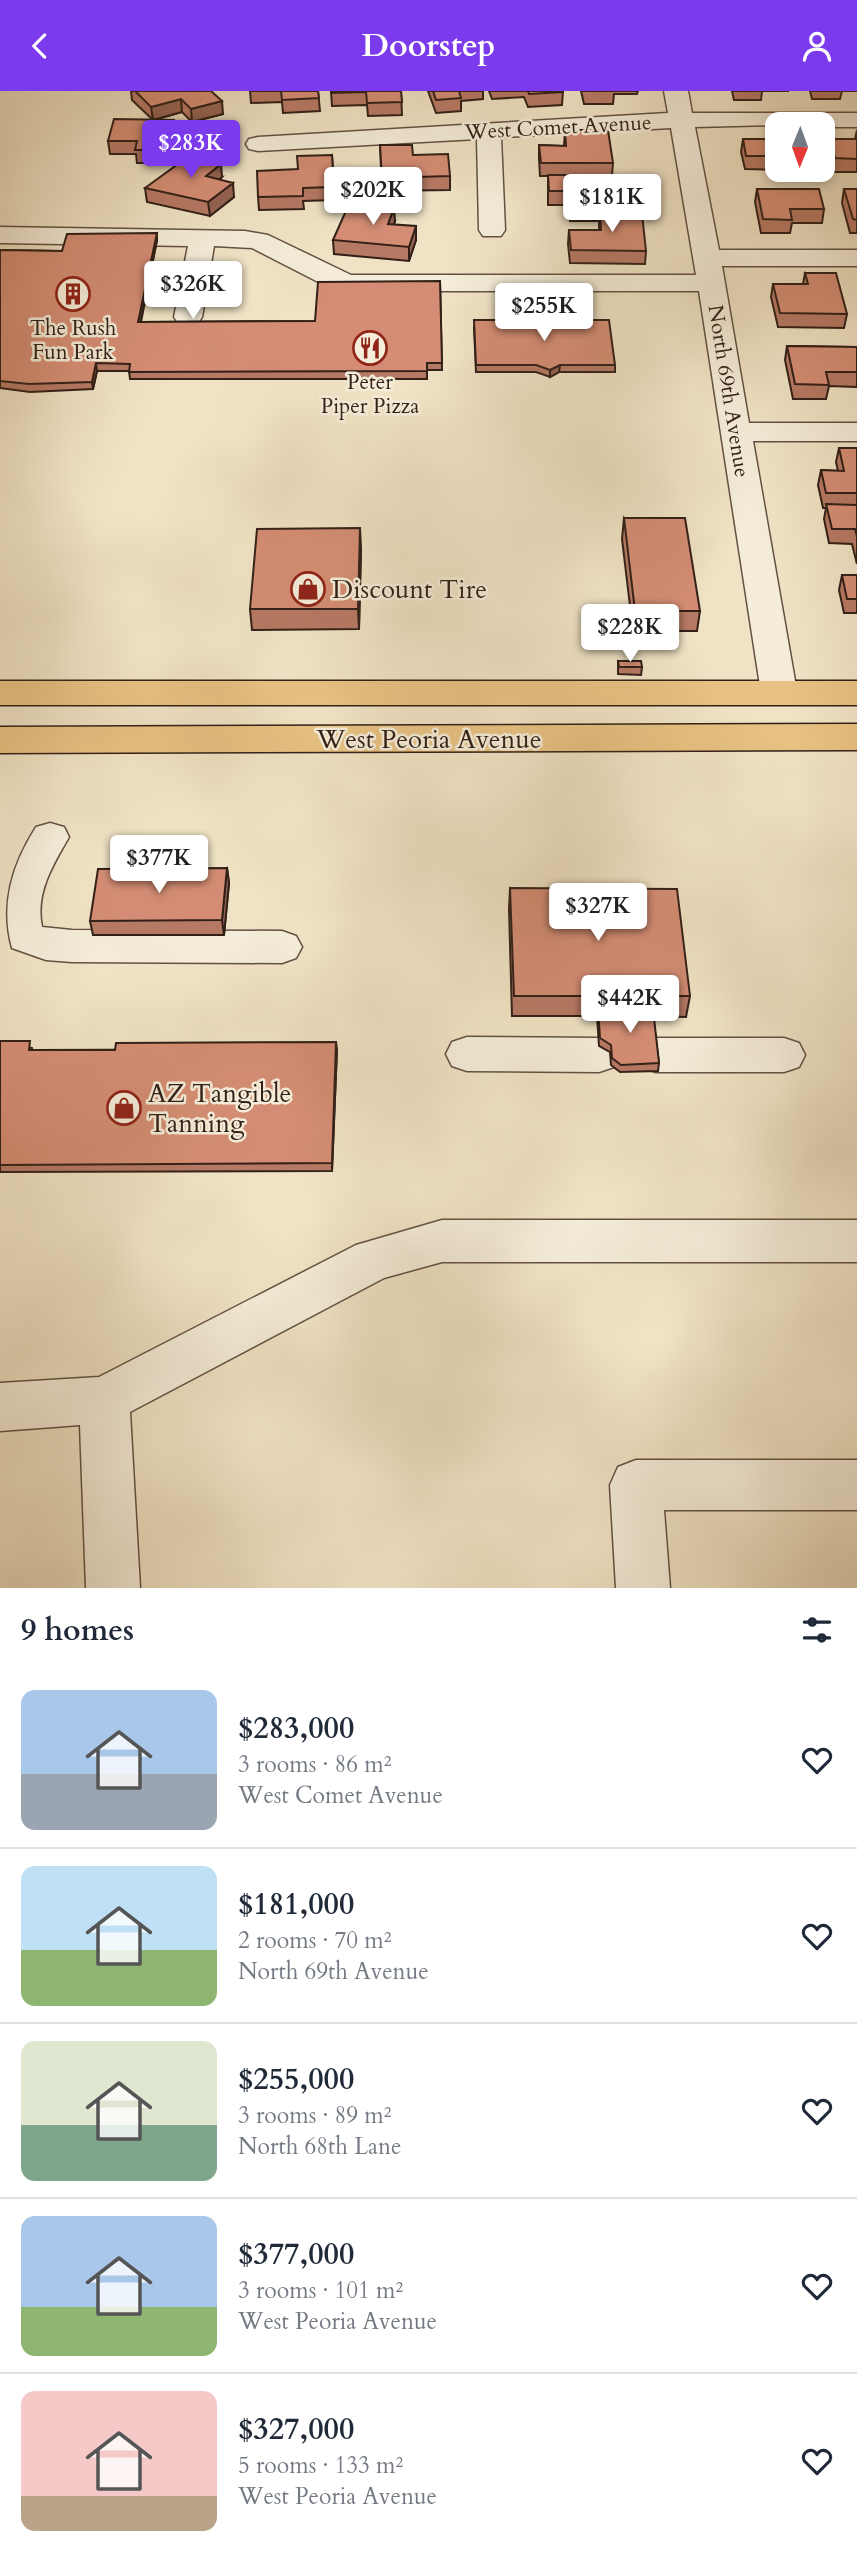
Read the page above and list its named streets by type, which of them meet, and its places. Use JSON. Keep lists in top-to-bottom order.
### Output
{
  "streets": {
    "main road": ["West Peoria Avenue"],
    "street": ["West Comet Avenue", "North 69th Avenue"]
  },
  "crossings": [
    ["West Comet Avenue", "North 69th Avenue"],
    ["North 69th Avenue", "West Peoria Avenue"]
  ],
  "places": {
    "building": ["The Rush Fun Park"],
    "restaurant": ["Peter Piper Pizza"],
    "shop": ["Discount Tire", "AZ Tangible Tanning"]
  },
  "north": "bottom",
  "page": {
    "header": "Doorstep",
    "price": [
      "$283K",
      "$202K",
      "$181K",
      "$326K",
      "$255K",
      "$228K",
      "$377K",
      "$327K",
      "$442K"
    ],
    "heading": "9 homes",
    "list": [
      {
        "name": "$283,000",
        "note": "3 rooms · 86 m² · West Comet Avenue"
      },
      {
        "name": "$181,000",
        "note": "2 rooms · 70 m² · North 69th Avenue"
      },
      {
        "name": "$255,000",
        "note": "3 rooms · 89 m² · North 68th Lane"
      },
      {
        "name": "$377,000",
        "note": "3 rooms · 101 m² · West Peoria Avenue"
      },
      {
        "name": "$327,000",
        "note": "5 rooms · 133 m² · West Peoria Avenue"
      }
    ]
  }
}
